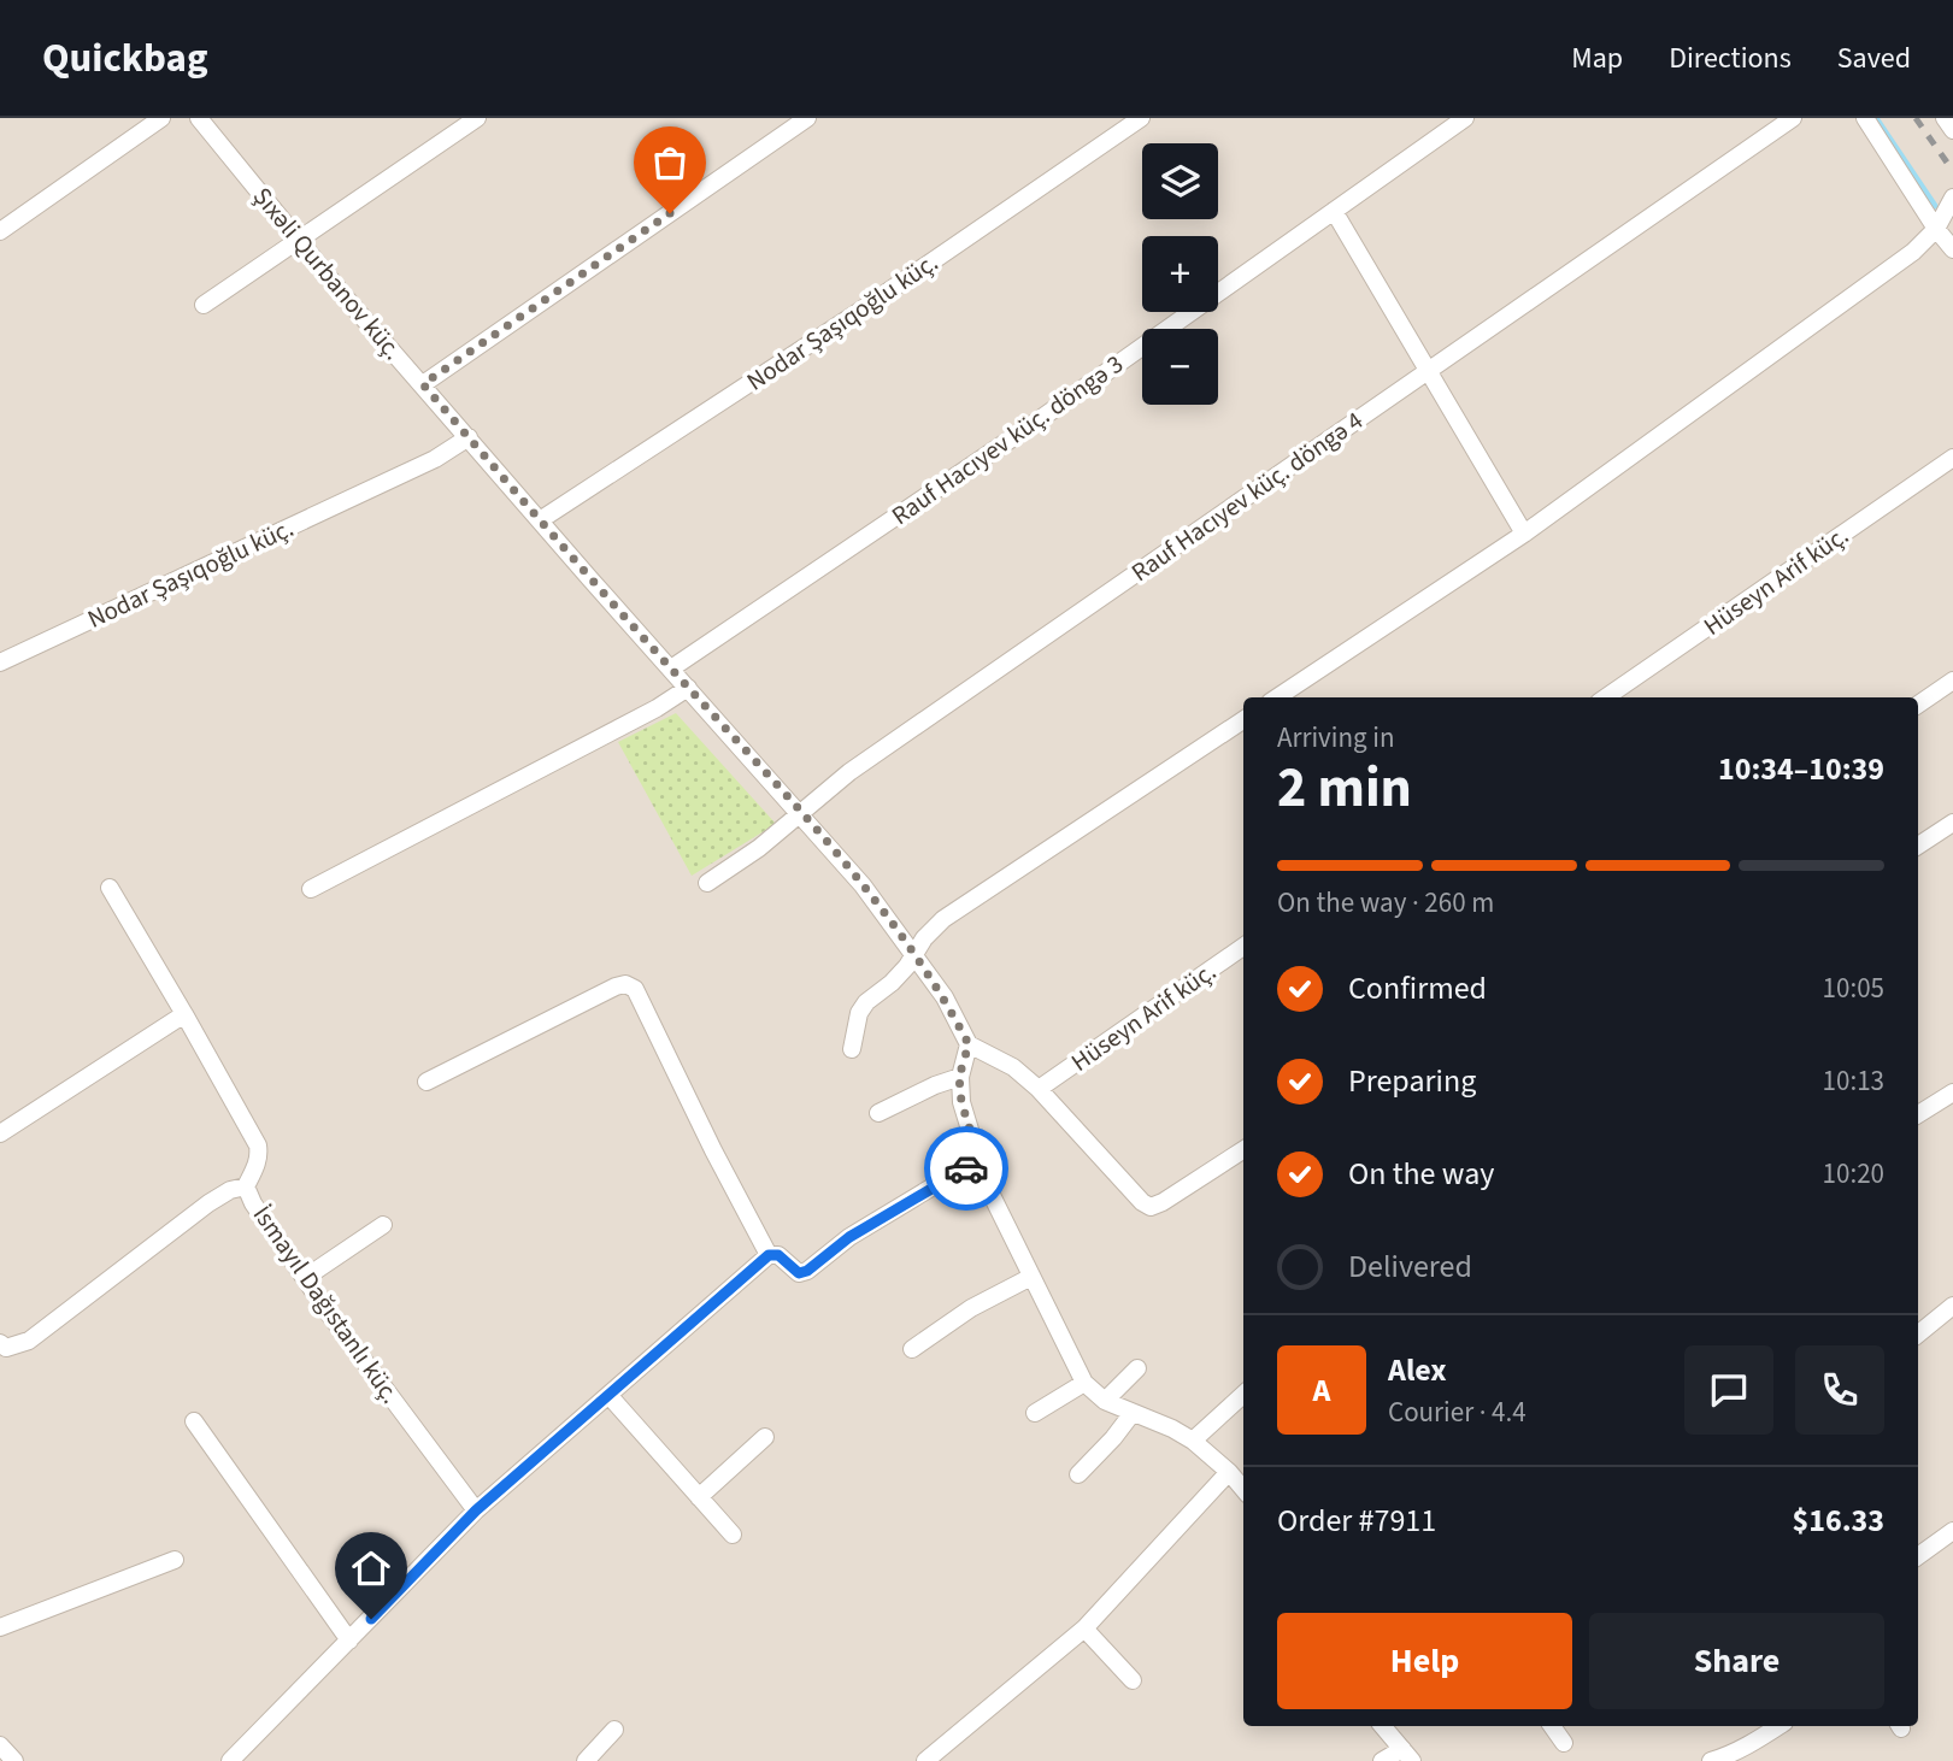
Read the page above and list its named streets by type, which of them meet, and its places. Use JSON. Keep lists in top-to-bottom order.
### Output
{
  "streets": {
    "street": [
      "Şıxəli Qurbanov küç.",
      "Nodar Şaşıqoğlu küç.",
      "Rauf Hacıyev küç. döngə 3",
      "Rauf Hacıyev küç. döngə 4",
      "Hüseyn Arif küç.",
      "İsmayıl Dağıstanlı küç."
    ]
  },
  "crossings": [
    ["Şıxəli Qurbanov küç.", "Nodar Şaşıqoğlu küç."],
    ["Şıxəli Qurbanov küç.", "Rauf Hacıyev küç. döngə 3"],
    ["Şıxəli Qurbanov küç.", "Rauf Hacıyev küç. döngə 4"]
  ],
  "page": {
    "header": "Quickbag",
    "nav": ["Map", "Directions", "Saved"],
    "map_buttons": ["+", "−"],
    "heading": ["2 min", "Arriving in", "10:34–10:39"],
    "panel": [
      "Alex",
      "Courier · 4.4",
      "Order #7911",
      "$16.33"
    ],
    "bar": "On the way · 260 m",
    "list": [
      ["Confirmed", "10:05"],
      ["Preparing", "10:13"],
      ["On the way", "10:20"],
      "Delivered"
    ],
    "round": "A",
    "buttons": ["Help", "Share"]
  }
}
